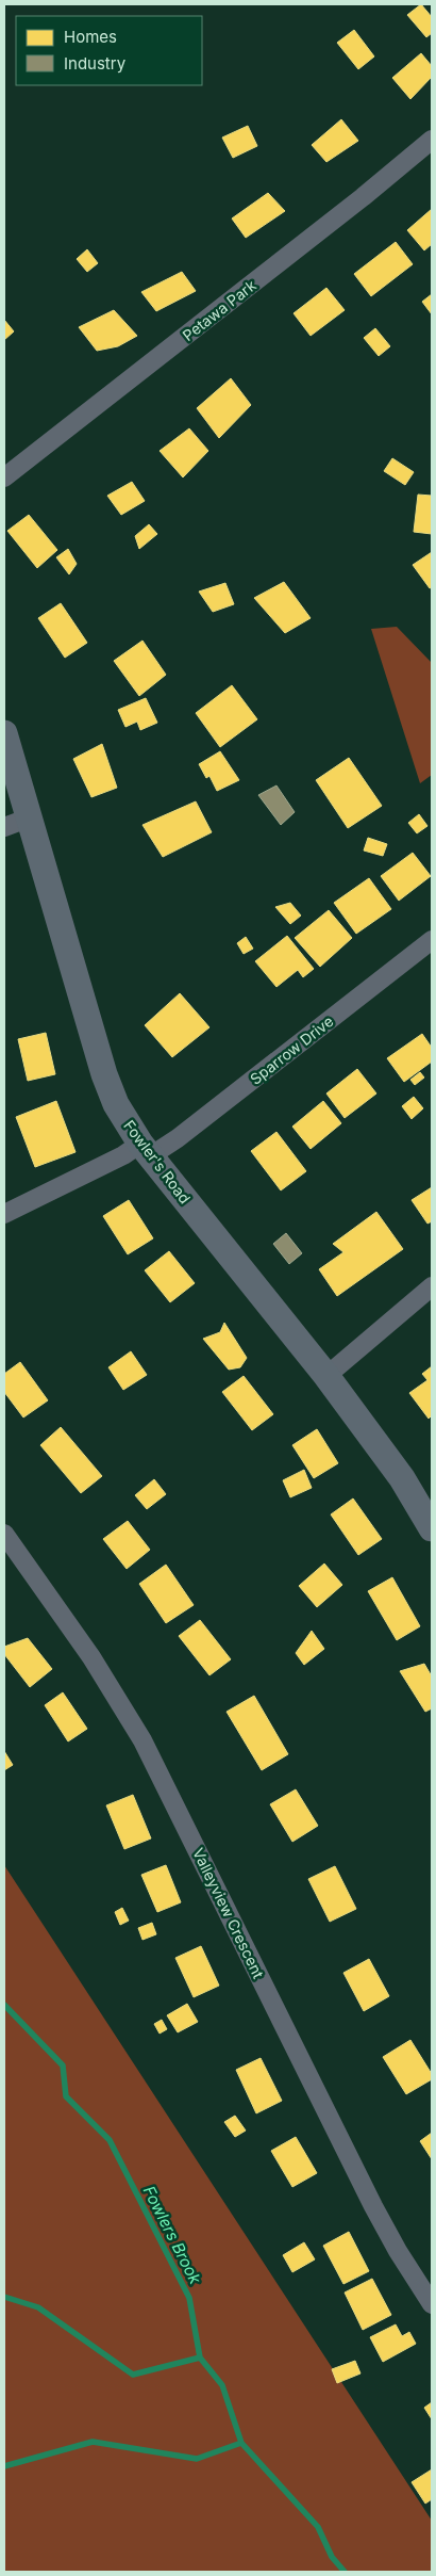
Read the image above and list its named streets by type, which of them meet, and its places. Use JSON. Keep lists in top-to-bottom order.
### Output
{
  "streets": {
    "street": [
      "Petawa Park",
      "Sparrow Drive",
      "Fowler's Road",
      "Valleyview Crescent"
    ]
  },
  "crossings": [
    ["Sparrow Drive", "Fowler's Road"]
  ],
  "water": ["Fowlers Brook"],
  "legend": ["Homes", "Industry"]
}
